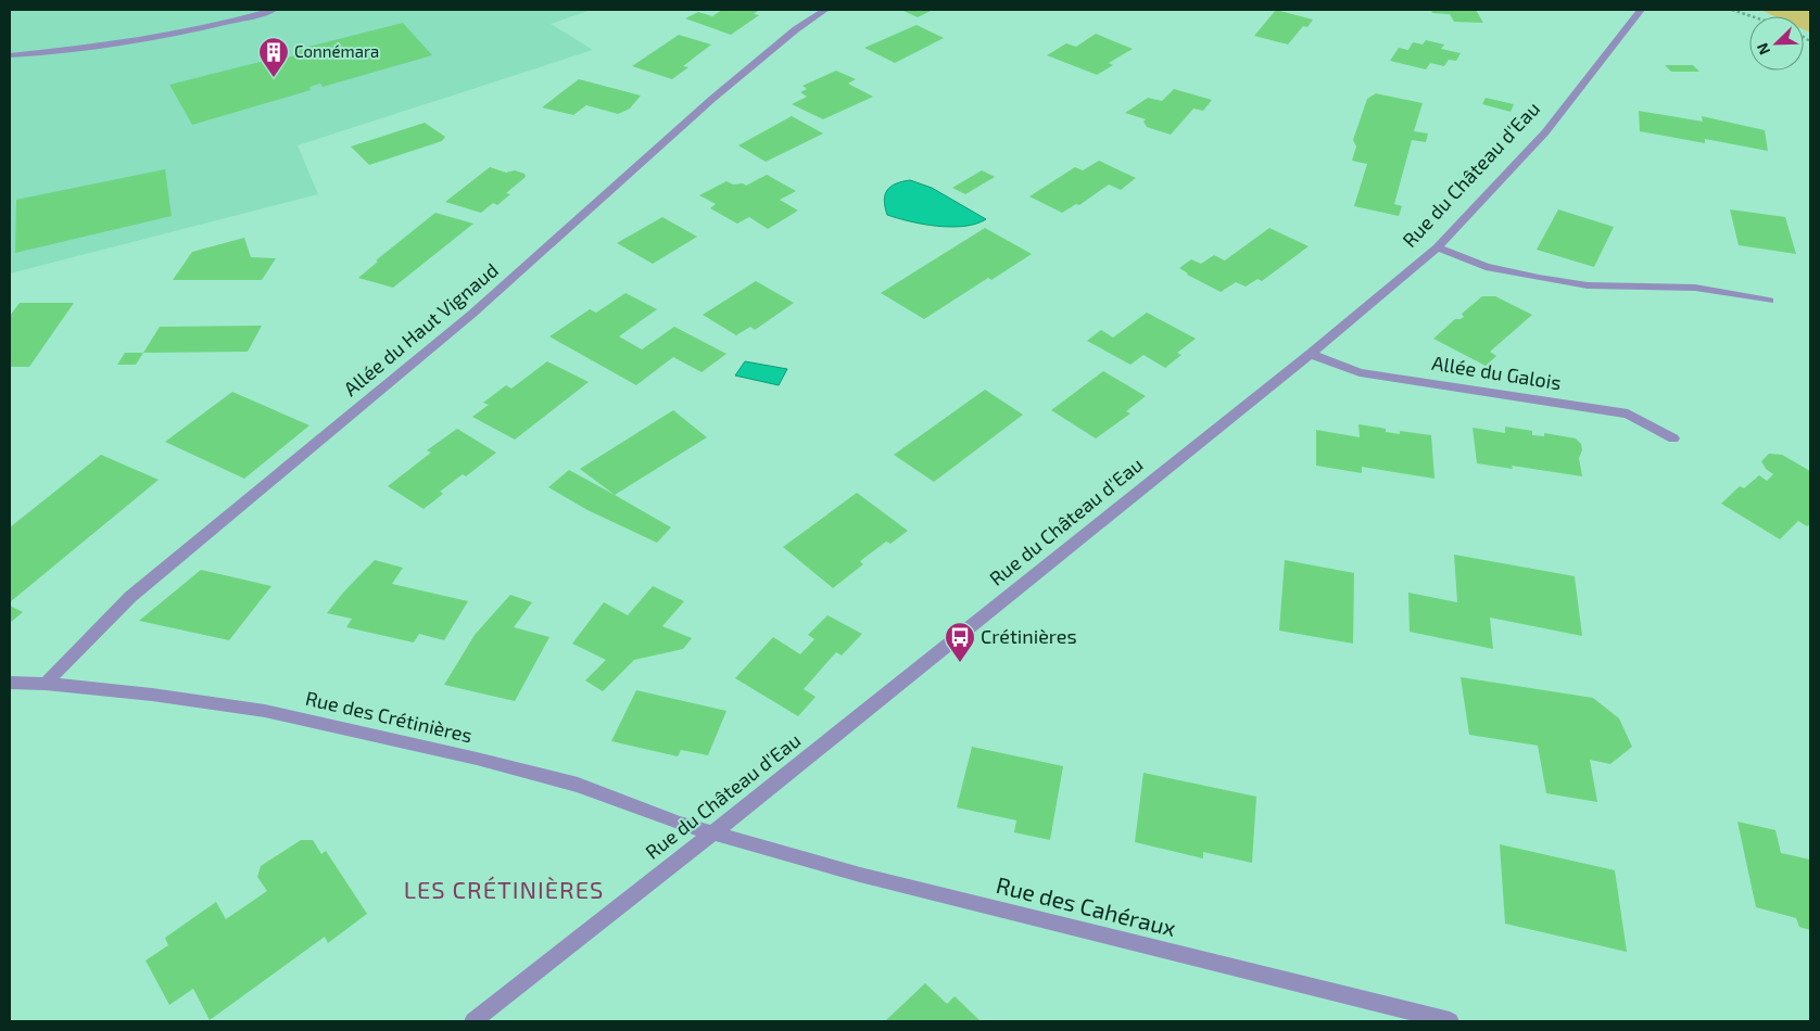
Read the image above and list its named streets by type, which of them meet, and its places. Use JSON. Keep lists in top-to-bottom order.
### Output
{
  "streets": {
    "street": [
      "Rue du Château d'Eau",
      "Allée du Haut Vignaud",
      "Allée du Galois",
      "Rue des Crétinières",
      "Rue des Cahéraux"
    ]
  },
  "crossings": [
    ["Rue du Château d'Eau", "Allée du Galois"],
    ["Rue du Château d'Eau", "Rue des Crétinières"],
    ["Rue du Château d'Eau", "Rue des Cahéraux"],
    ["Allée du Haut Vignaud", "Rue des Crétinières"],
    ["Rue des Crétinières", "Rue des Cahéraux"]
  ],
  "districts": ["LES CRÉTINIÈRES"],
  "places": {
    "building": ["Connémara"],
    "bus stop": ["Crétinières"]
  },
  "north": "bottom left"
}
